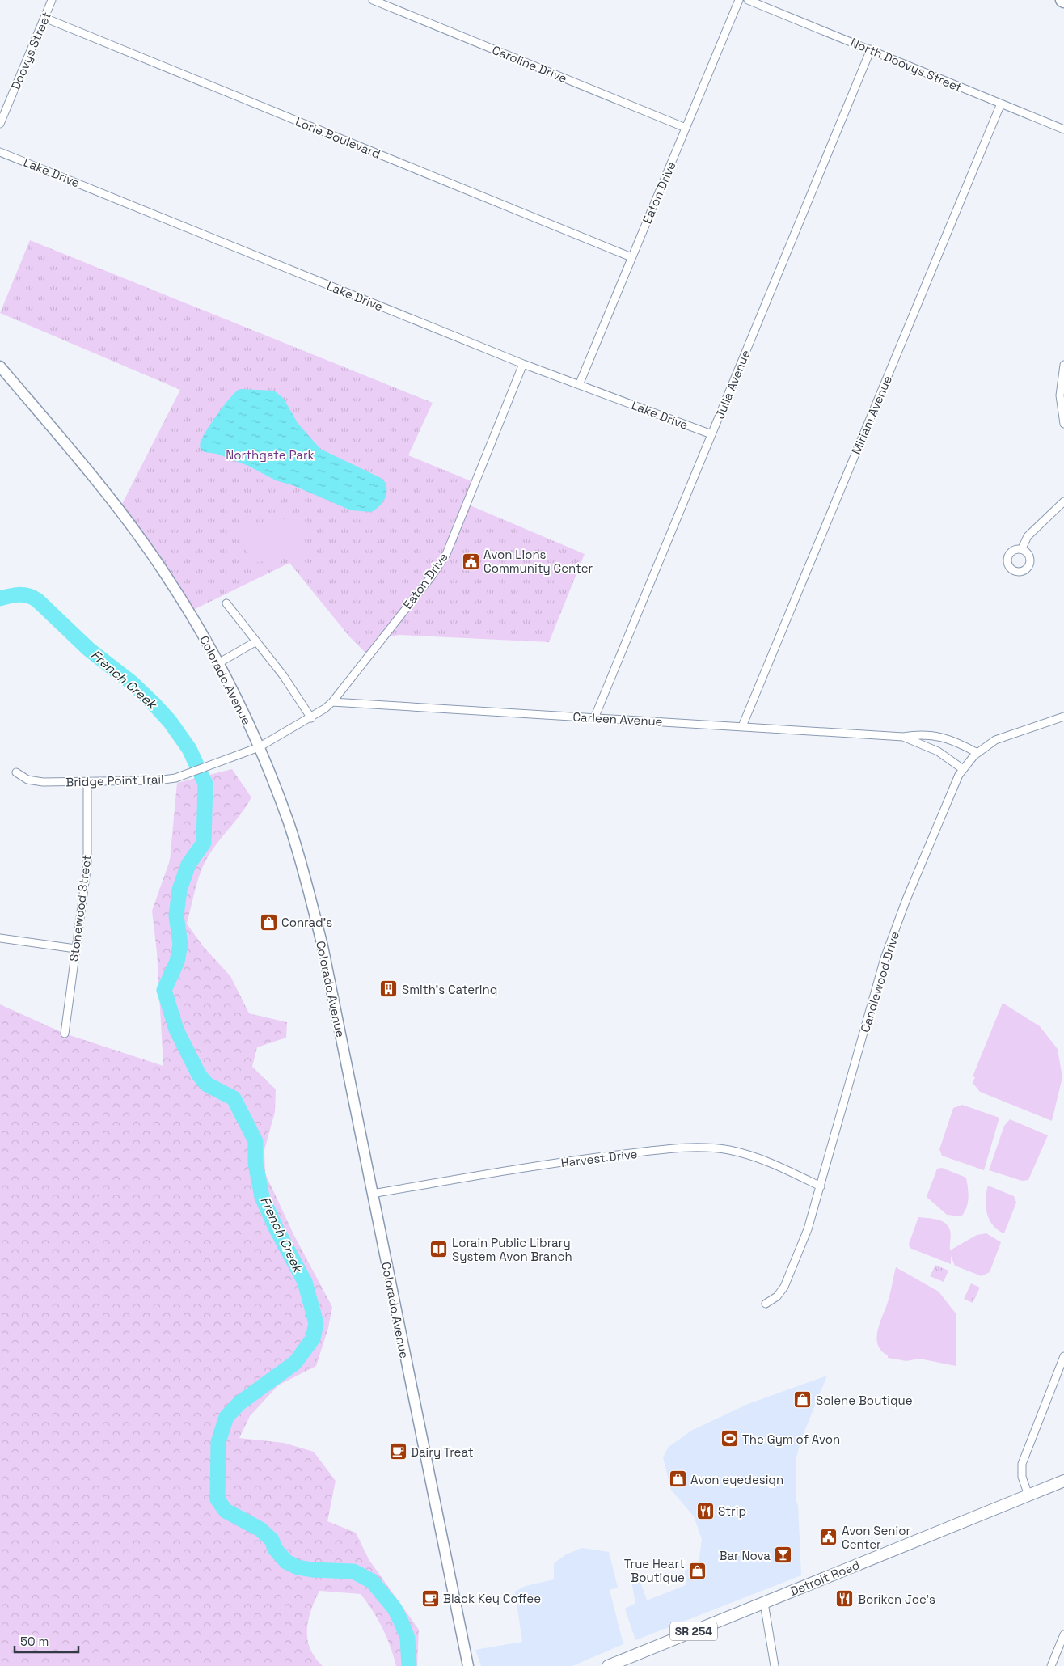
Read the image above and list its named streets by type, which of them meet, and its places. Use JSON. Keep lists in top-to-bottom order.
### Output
{
  "streets": {
    "main road": ["Colorado Avenue", "Detroit Road", "SR 254"],
    "street": [
      "Doovys Street",
      "Caroline Drive",
      "North Doovys Street",
      "Lorie Boulevard",
      "Lake Drive",
      "Eaton Drive",
      "Julia Avenue",
      "Miriam Avenue",
      "Carleen Avenue",
      "Bridge Point Trail",
      "Stonewood Street",
      "Candlewood Drive",
      "Harvest Drive"
    ]
  },
  "crossings": [
    ["Doovys Street", "Lorie Boulevard"],
    ["Caroline Drive", "Eaton Drive"],
    ["North Doovys Street", "Julia Avenue"],
    ["North Doovys Street", "Miriam Avenue"],
    ["Lorie Boulevard", "Eaton Drive"],
    ["Lake Drive", "Eaton Drive"],
    ["Lake Drive", "Julia Avenue"],
    ["Eaton Drive", "Colorado Avenue"],
    ["Eaton Drive", "Carleen Avenue"],
    ["Eaton Drive", "Bridge Point Trail"],
    ["Julia Avenue", "Carleen Avenue"],
    ["Miriam Avenue", "Carleen Avenue"],
    ["Colorado Avenue", "Bridge Point Trail"],
    ["Colorado Avenue", "Harvest Drive"],
    ["Carleen Avenue", "Candlewood Drive"],
    ["Bridge Point Trail", "Stonewood Street"],
    ["Candlewood Drive", "Harvest Drive"]
  ],
  "water": ["French Creek"],
  "parks": ["Northgate Park"],
  "places": {
    "public building": ["Avon Lions Community Center", "Avon Senior Center"],
    "shop": [
      "Conrad's",
      "Solene Boutique",
      "Avon eyedesign",
      "True Heart Boutique"
    ],
    "building": ["Smith's Catering"],
    "library": ["Lorain Public Library System Avon Branch"],
    "sports": ["The Gym of Avon"],
    "cafe": ["Dairy Treat", "Black Key Coffee"],
    "restaurant": ["Strip", "Boriken Joe's"],
    "bar": ["Bar Nova"]
  },
  "scale_bar": "50 m"
}
